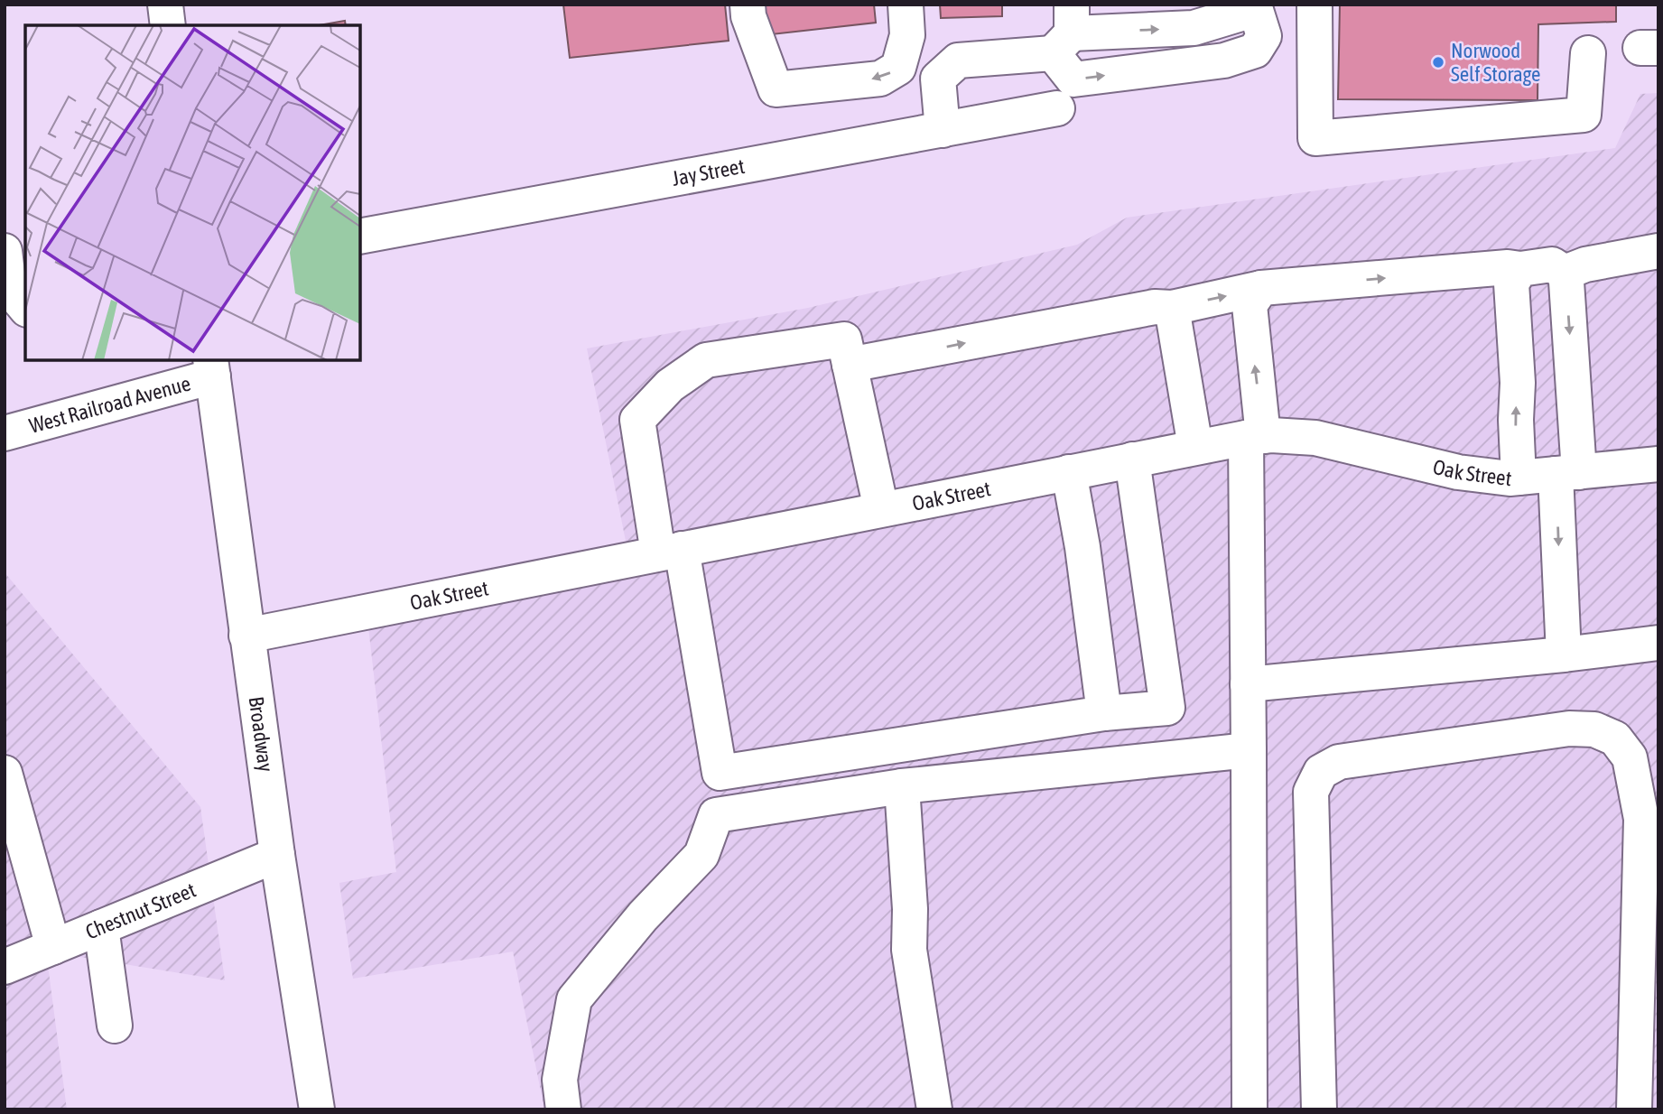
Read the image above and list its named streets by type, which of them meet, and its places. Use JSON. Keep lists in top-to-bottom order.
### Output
{
  "streets": {
    "street": [
      "Jay Street",
      "West Railroad Avenue",
      "Oak Street",
      "Broadway",
      "Chestnut Street"
    ]
  },
  "crossings": [
    ["West Railroad Avenue", "Broadway"],
    ["Oak Street", "Broadway"],
    ["Broadway", "Chestnut Street"]
  ],
  "places": ["Norwood Self Storage"]
}
